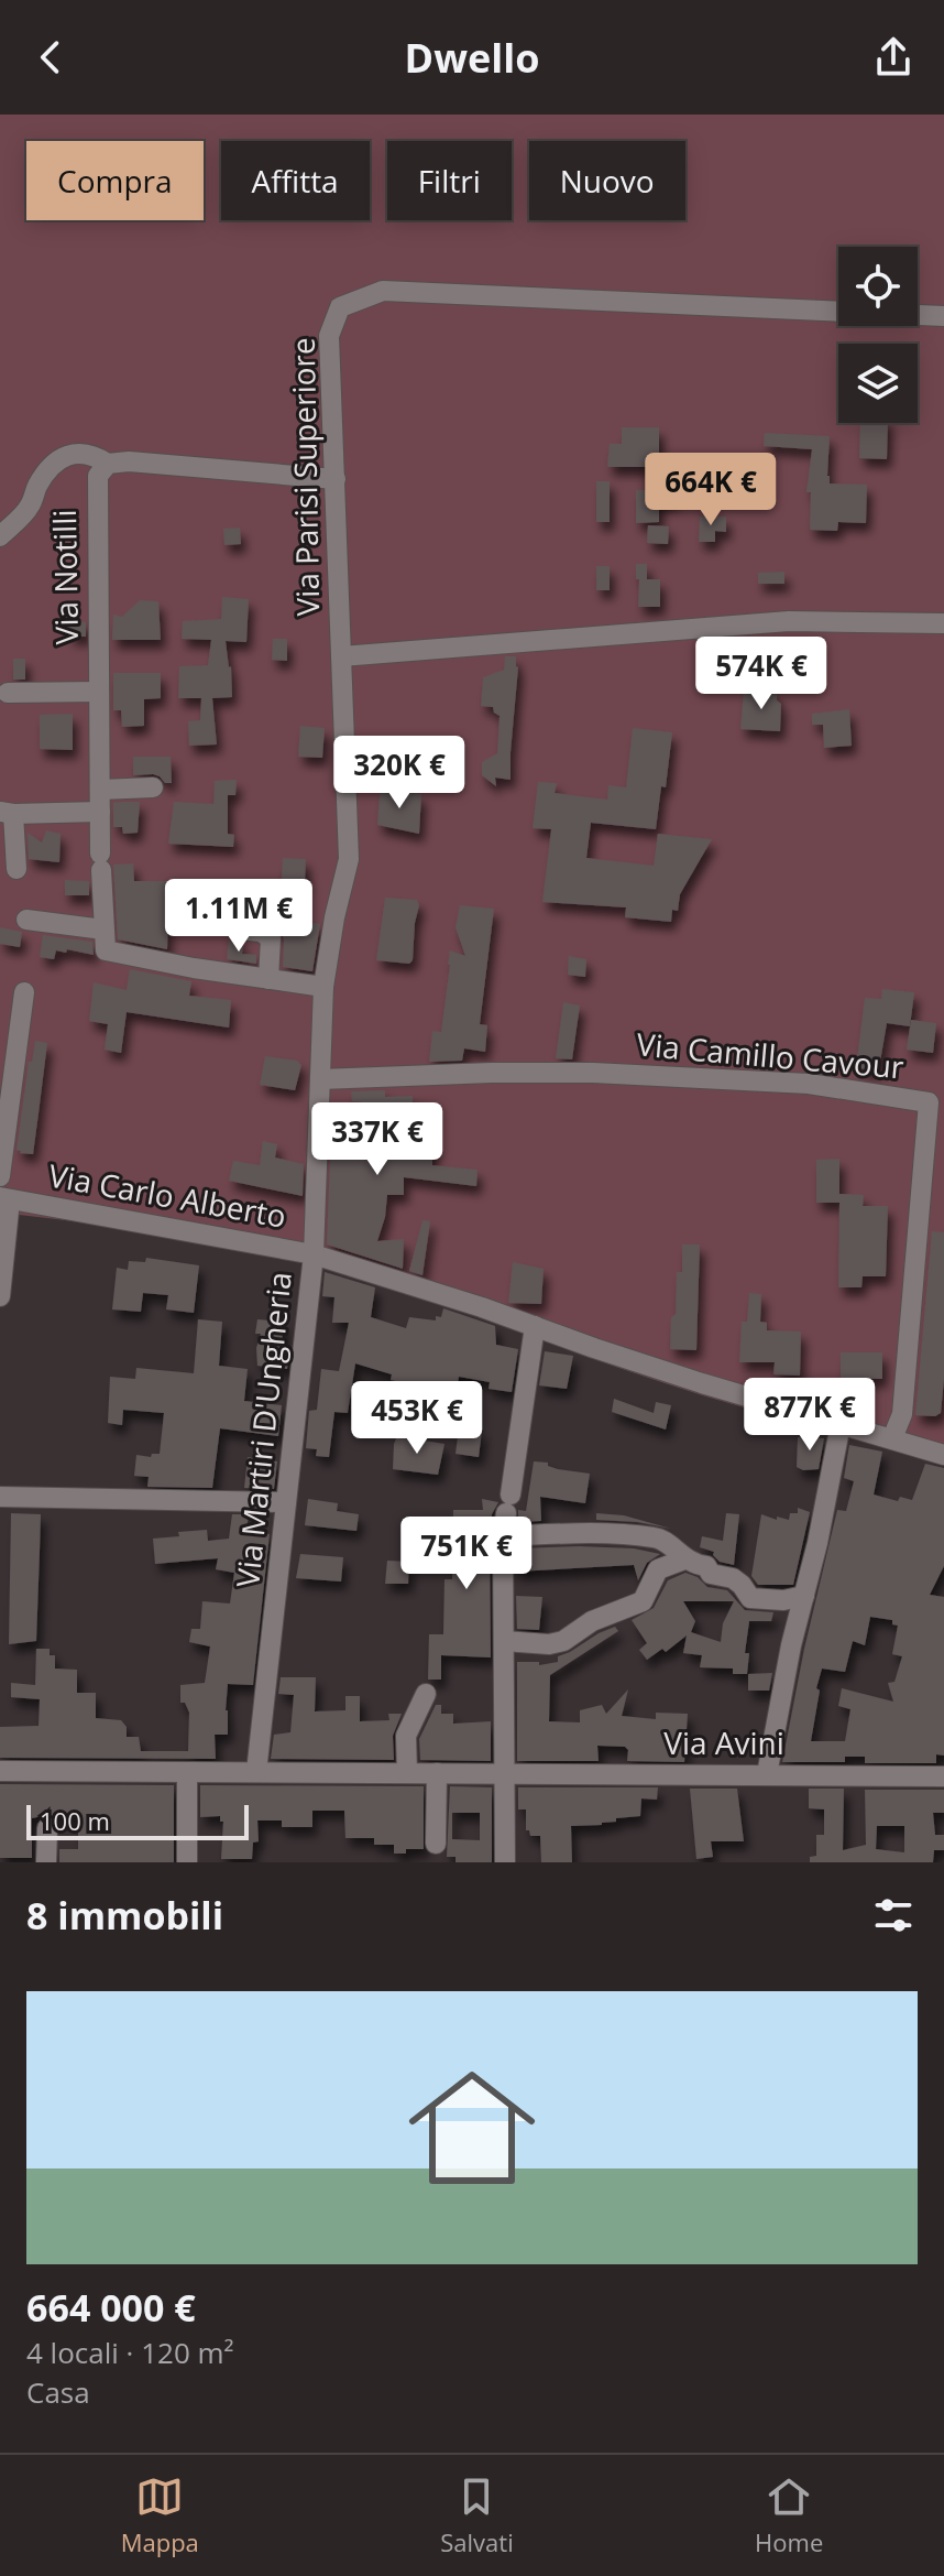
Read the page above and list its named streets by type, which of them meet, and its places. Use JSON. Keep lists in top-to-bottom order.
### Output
{
  "streets": {
    "street": [
      "Via Parisi Superiore",
      "Via Notilli",
      "Via Camillo Cavour",
      "Via Carlo Alberto",
      "Via Martiri D'Ungheria",
      "Via Avini"
    ]
  },
  "crossings": [
    ["Via Parisi Superiore", "Via Notilli"],
    ["Via Parisi Superiore", "Via Martiri D'Ungheria"],
    ["Via Camillo Cavour", "Via Martiri D'Ungheria"],
    ["Via Carlo Alberto", "Via Martiri D'Ungheria"],
    ["Via Martiri D'Ungheria", "Via Avini"]
  ],
  "scale_bar": "100 m",
  "page": {
    "header": "Dwello",
    "chip": [
      "Compra",
      "Affitta",
      "Filtri",
      "Nuovo"
    ],
    "price": [
      "664K €",
      "574K €",
      "320K €",
      "1.11M €",
      "337K €",
      "877K €",
      "453K €",
      "751K €"
    ],
    "scale": "100 m",
    "heading": "8 immobili",
    "list": [
      {
        "name": "664 000 €",
        "note": "4 locali · 120 m² · Casa"
      }
    ],
    "tabs": ["Mappa", "Salvati", "Home"]
  }
}
